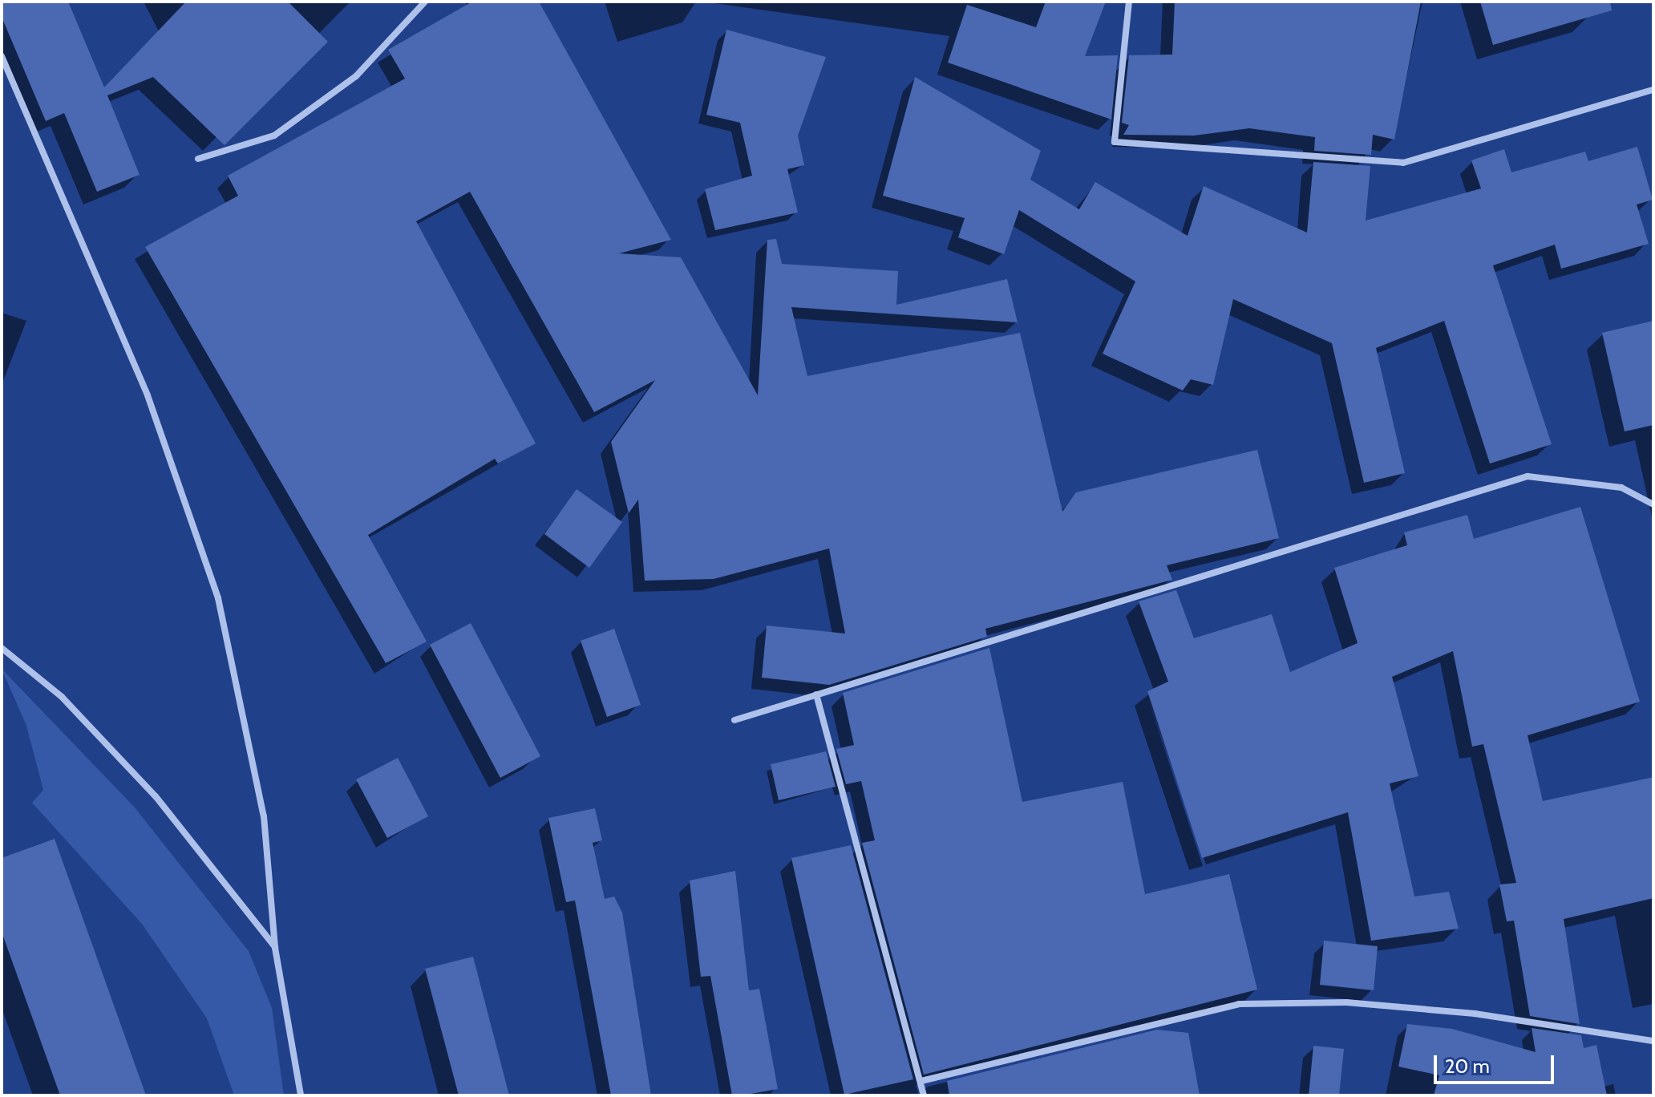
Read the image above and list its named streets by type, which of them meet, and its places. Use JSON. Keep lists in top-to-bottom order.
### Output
{
  "scale_bar": "20 m"
}
